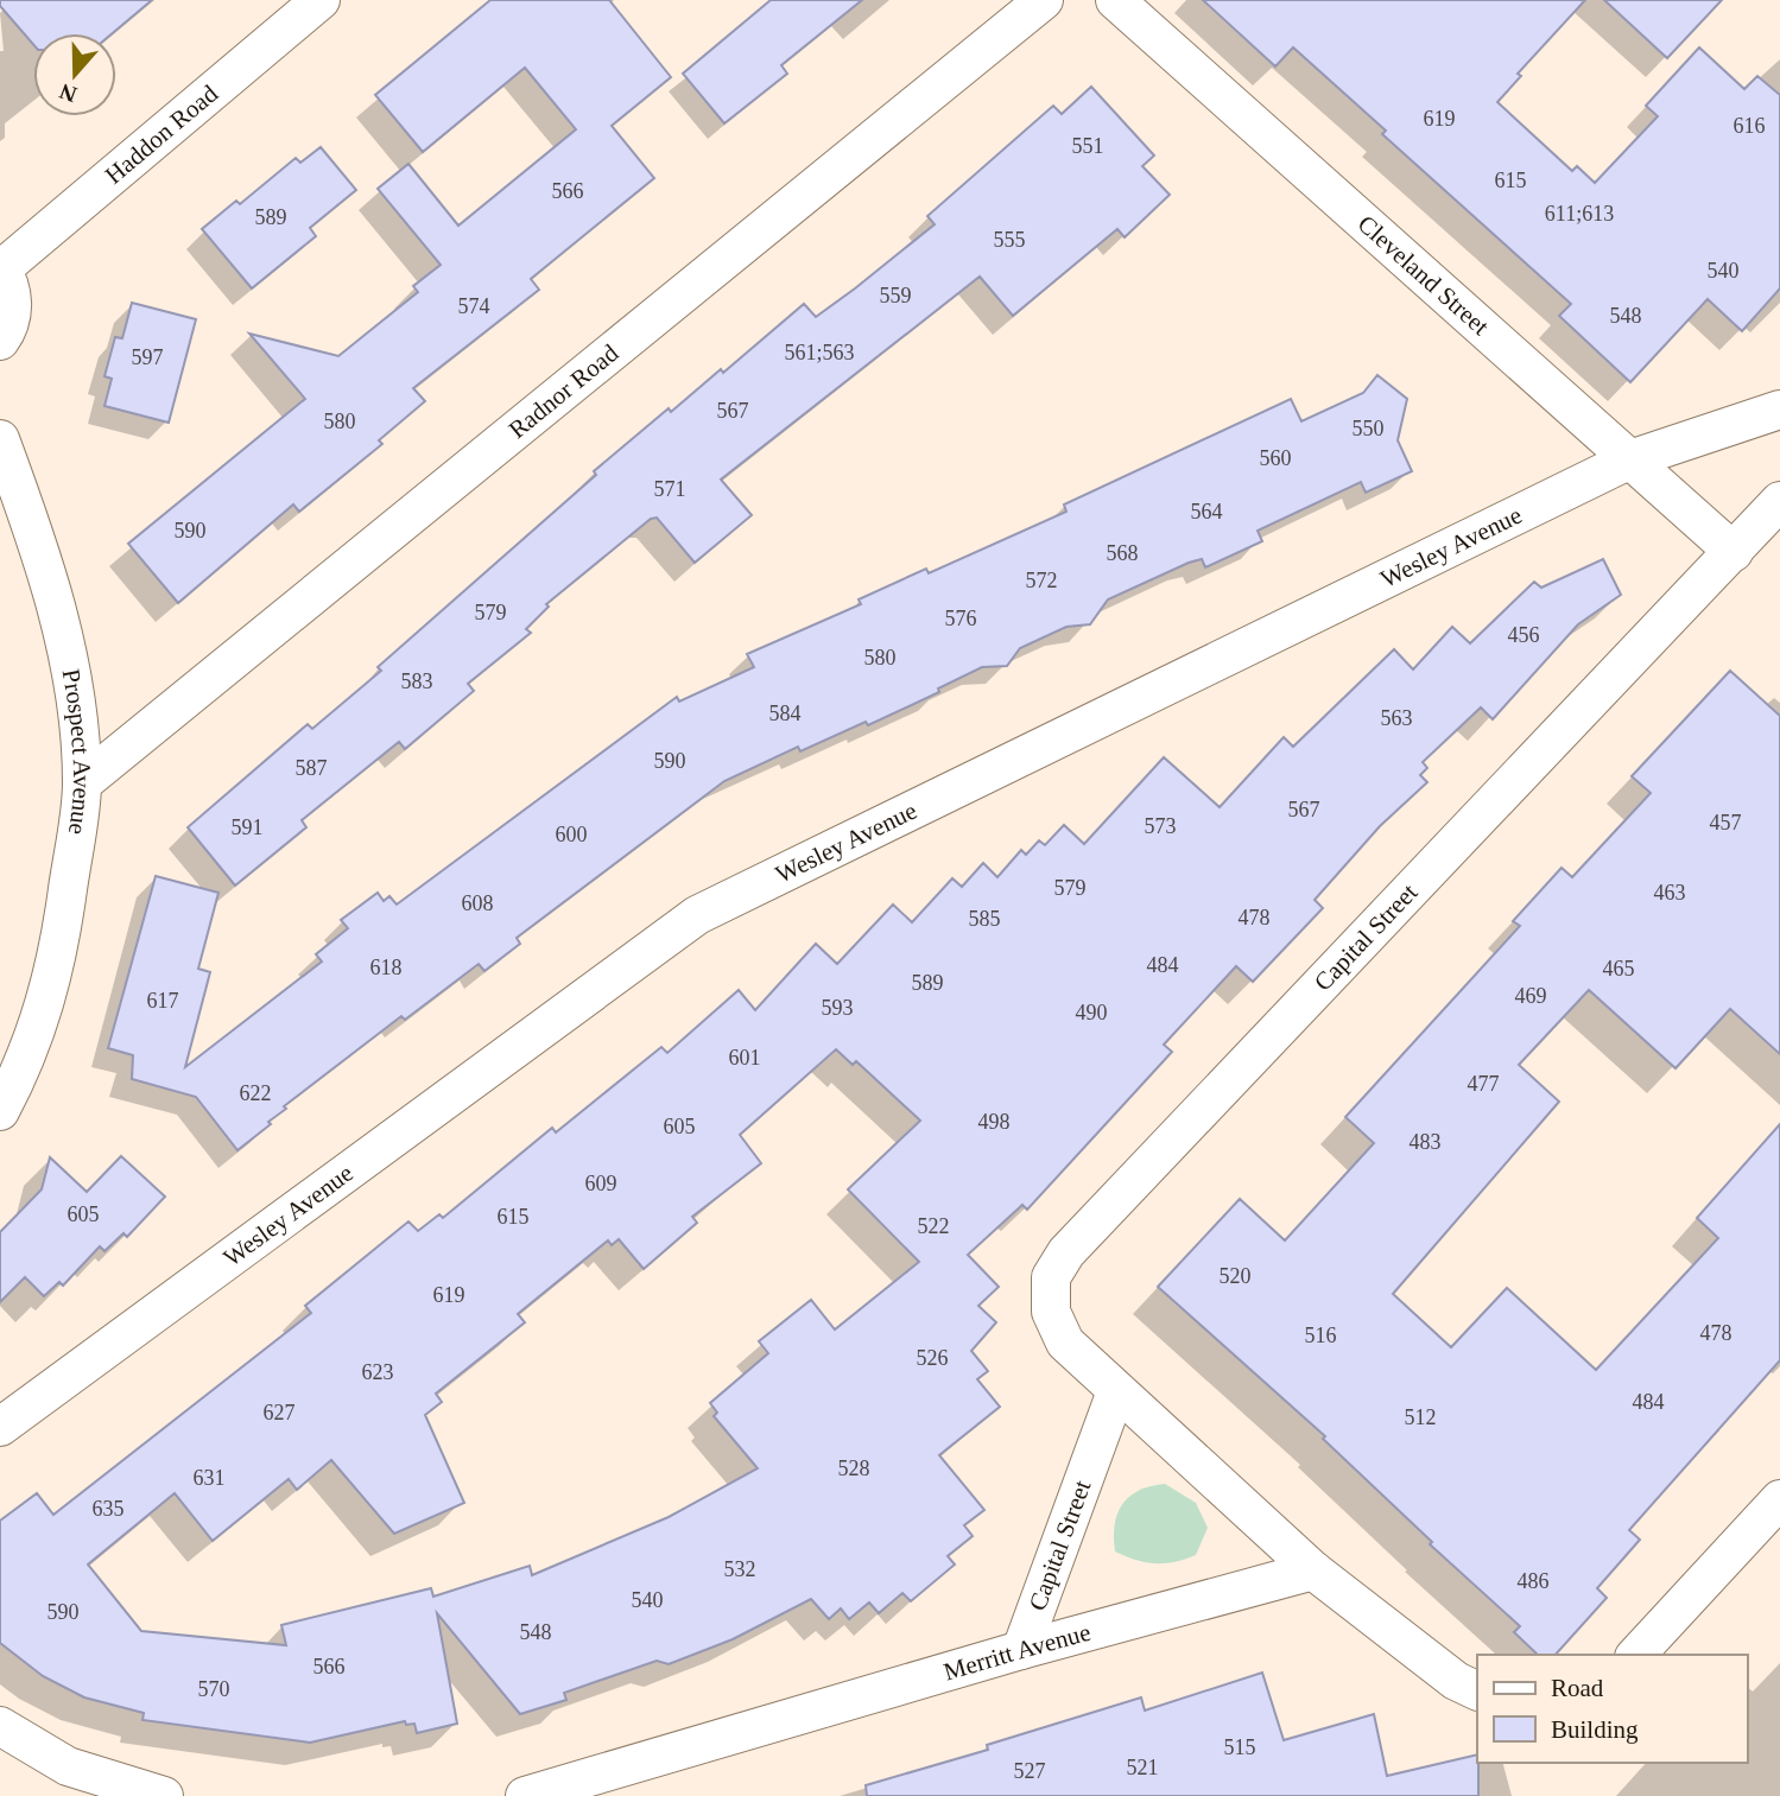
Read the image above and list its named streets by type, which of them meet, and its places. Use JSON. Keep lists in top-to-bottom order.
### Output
{
  "streets": {
    "street": [
      "Haddon Road",
      "Cleveland Street",
      "Radnor Road",
      "Wesley Avenue",
      "Prospect Avenue",
      "Capital Street",
      "Merritt Avenue"
    ]
  },
  "crossings": [
    ["Cleveland Street", "Wesley Avenue"],
    ["Cleveland Street", "Capital Street"],
    ["Radnor Road", "Prospect Avenue"],
    ["Capital Street", "Merritt Avenue"]
  ],
  "house_numbers": [
    "619",
    "616",
    "551",
    "615",
    "566",
    "611;613",
    "589",
    "555",
    "540",
    "559",
    "574",
    "548",
    "561;563",
    "597",
    "567",
    "580",
    "550",
    "560",
    "571",
    "564",
    "590",
    "568",
    "572",
    "579",
    "576",
    "456",
    "580",
    "583",
    "584",
    "563",
    "590",
    "587",
    "567",
    "457",
    "573",
    "591",
    "600",
    "579",
    "463",
    "608",
    "478",
    "585",
    "484",
    "618",
    "465",
    "589",
    "469",
    "617",
    "593",
    "490",
    "601",
    "477",
    "622",
    "498",
    "605",
    "483",
    "609",
    "605",
    "615",
    "522",
    "520",
    "619",
    "478",
    "516",
    "526",
    "623",
    "484",
    "627",
    "512",
    "528",
    "631",
    "635",
    "532",
    "486",
    "540",
    "590",
    "548",
    "566",
    "570",
    "515",
    "521",
    "527"
  ],
  "legend": ["Road", "Building"],
  "north": "bottom"
}
